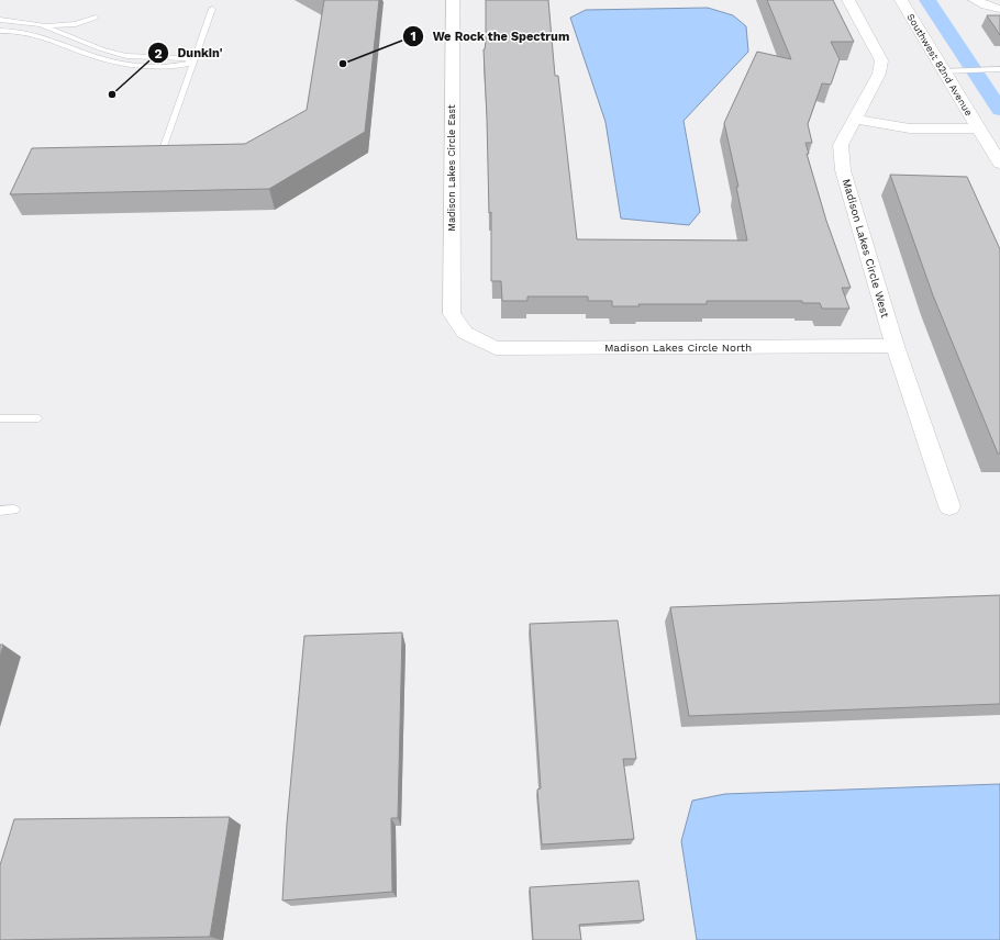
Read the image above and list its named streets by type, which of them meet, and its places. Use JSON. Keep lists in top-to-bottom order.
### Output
{
  "streets": {
    "street": [
      "Southwest 82nd Avenue",
      "Madison Lakes Circle East",
      "Madison Lakes Circle West",
      "Madison Lakes Circle North"
    ]
  },
  "crossings": [
    ["Southwest 82nd Avenue", "Madison Lakes Circle West"],
    ["Madison Lakes Circle East", "Madison Lakes Circle North"],
    ["Madison Lakes Circle West", "Madison Lakes Circle North"]
  ],
  "places": ["We Rock the Spectrum", "Dunkin'"]
}
